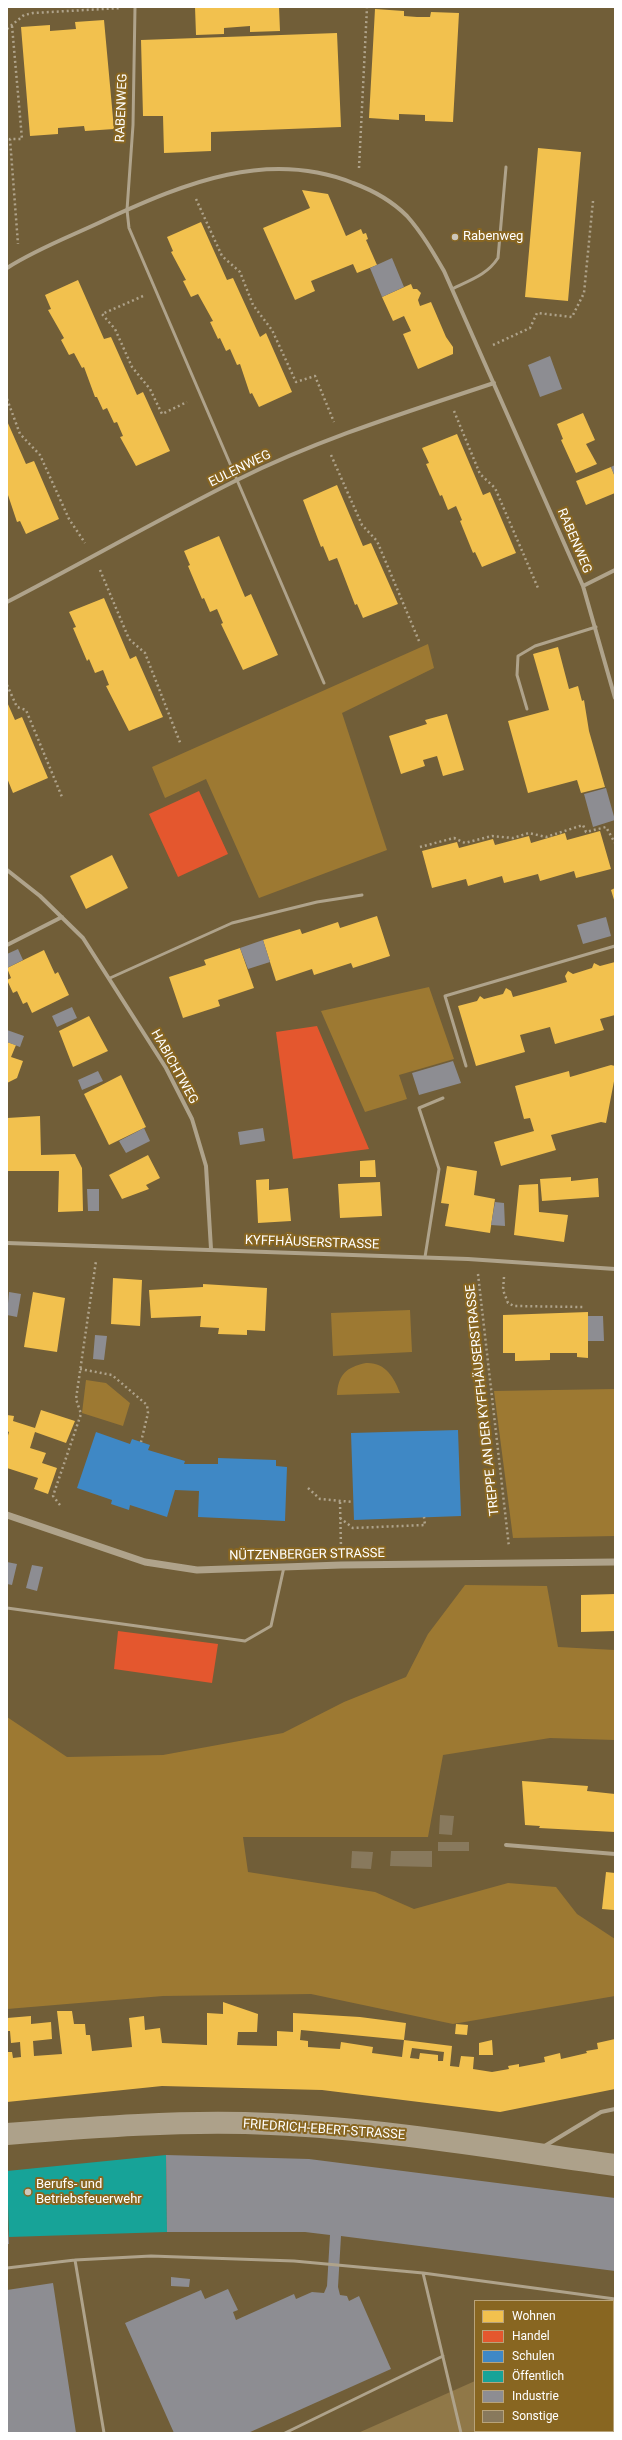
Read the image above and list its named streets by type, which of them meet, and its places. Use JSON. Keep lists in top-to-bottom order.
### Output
{
  "streets": {
    "main road": ["FRIEDRICH-EBERT-STRASSE"],
    "street": [
      "RABENWEG",
      "EULENWEG",
      "HABICHTWEG",
      "KYFFHÄUSERSTRASSE",
      "NÜTZENBERGER STRASSE"
    ],
    "path": ["TREPPE AN DER KYFFHÄUSERSTRASSE"]
  },
  "crossings": [
    ["RABENWEG", "EULENWEG"],
    ["HABICHTWEG", "KYFFHÄUSERSTRASSE"],
    ["KYFFHÄUSERSTRASSE", "TREPPE AN DER KYFFHÄUSERSTRASSE"]
  ],
  "places": ["Rabenweg", "Berufs- und Betriebsfeuerwehr"],
  "legend": [
    "Wohnen",
    "Handel",
    "Schulen",
    "Öffentlich",
    "Industrie",
    "Sonstige"
  ]
}
